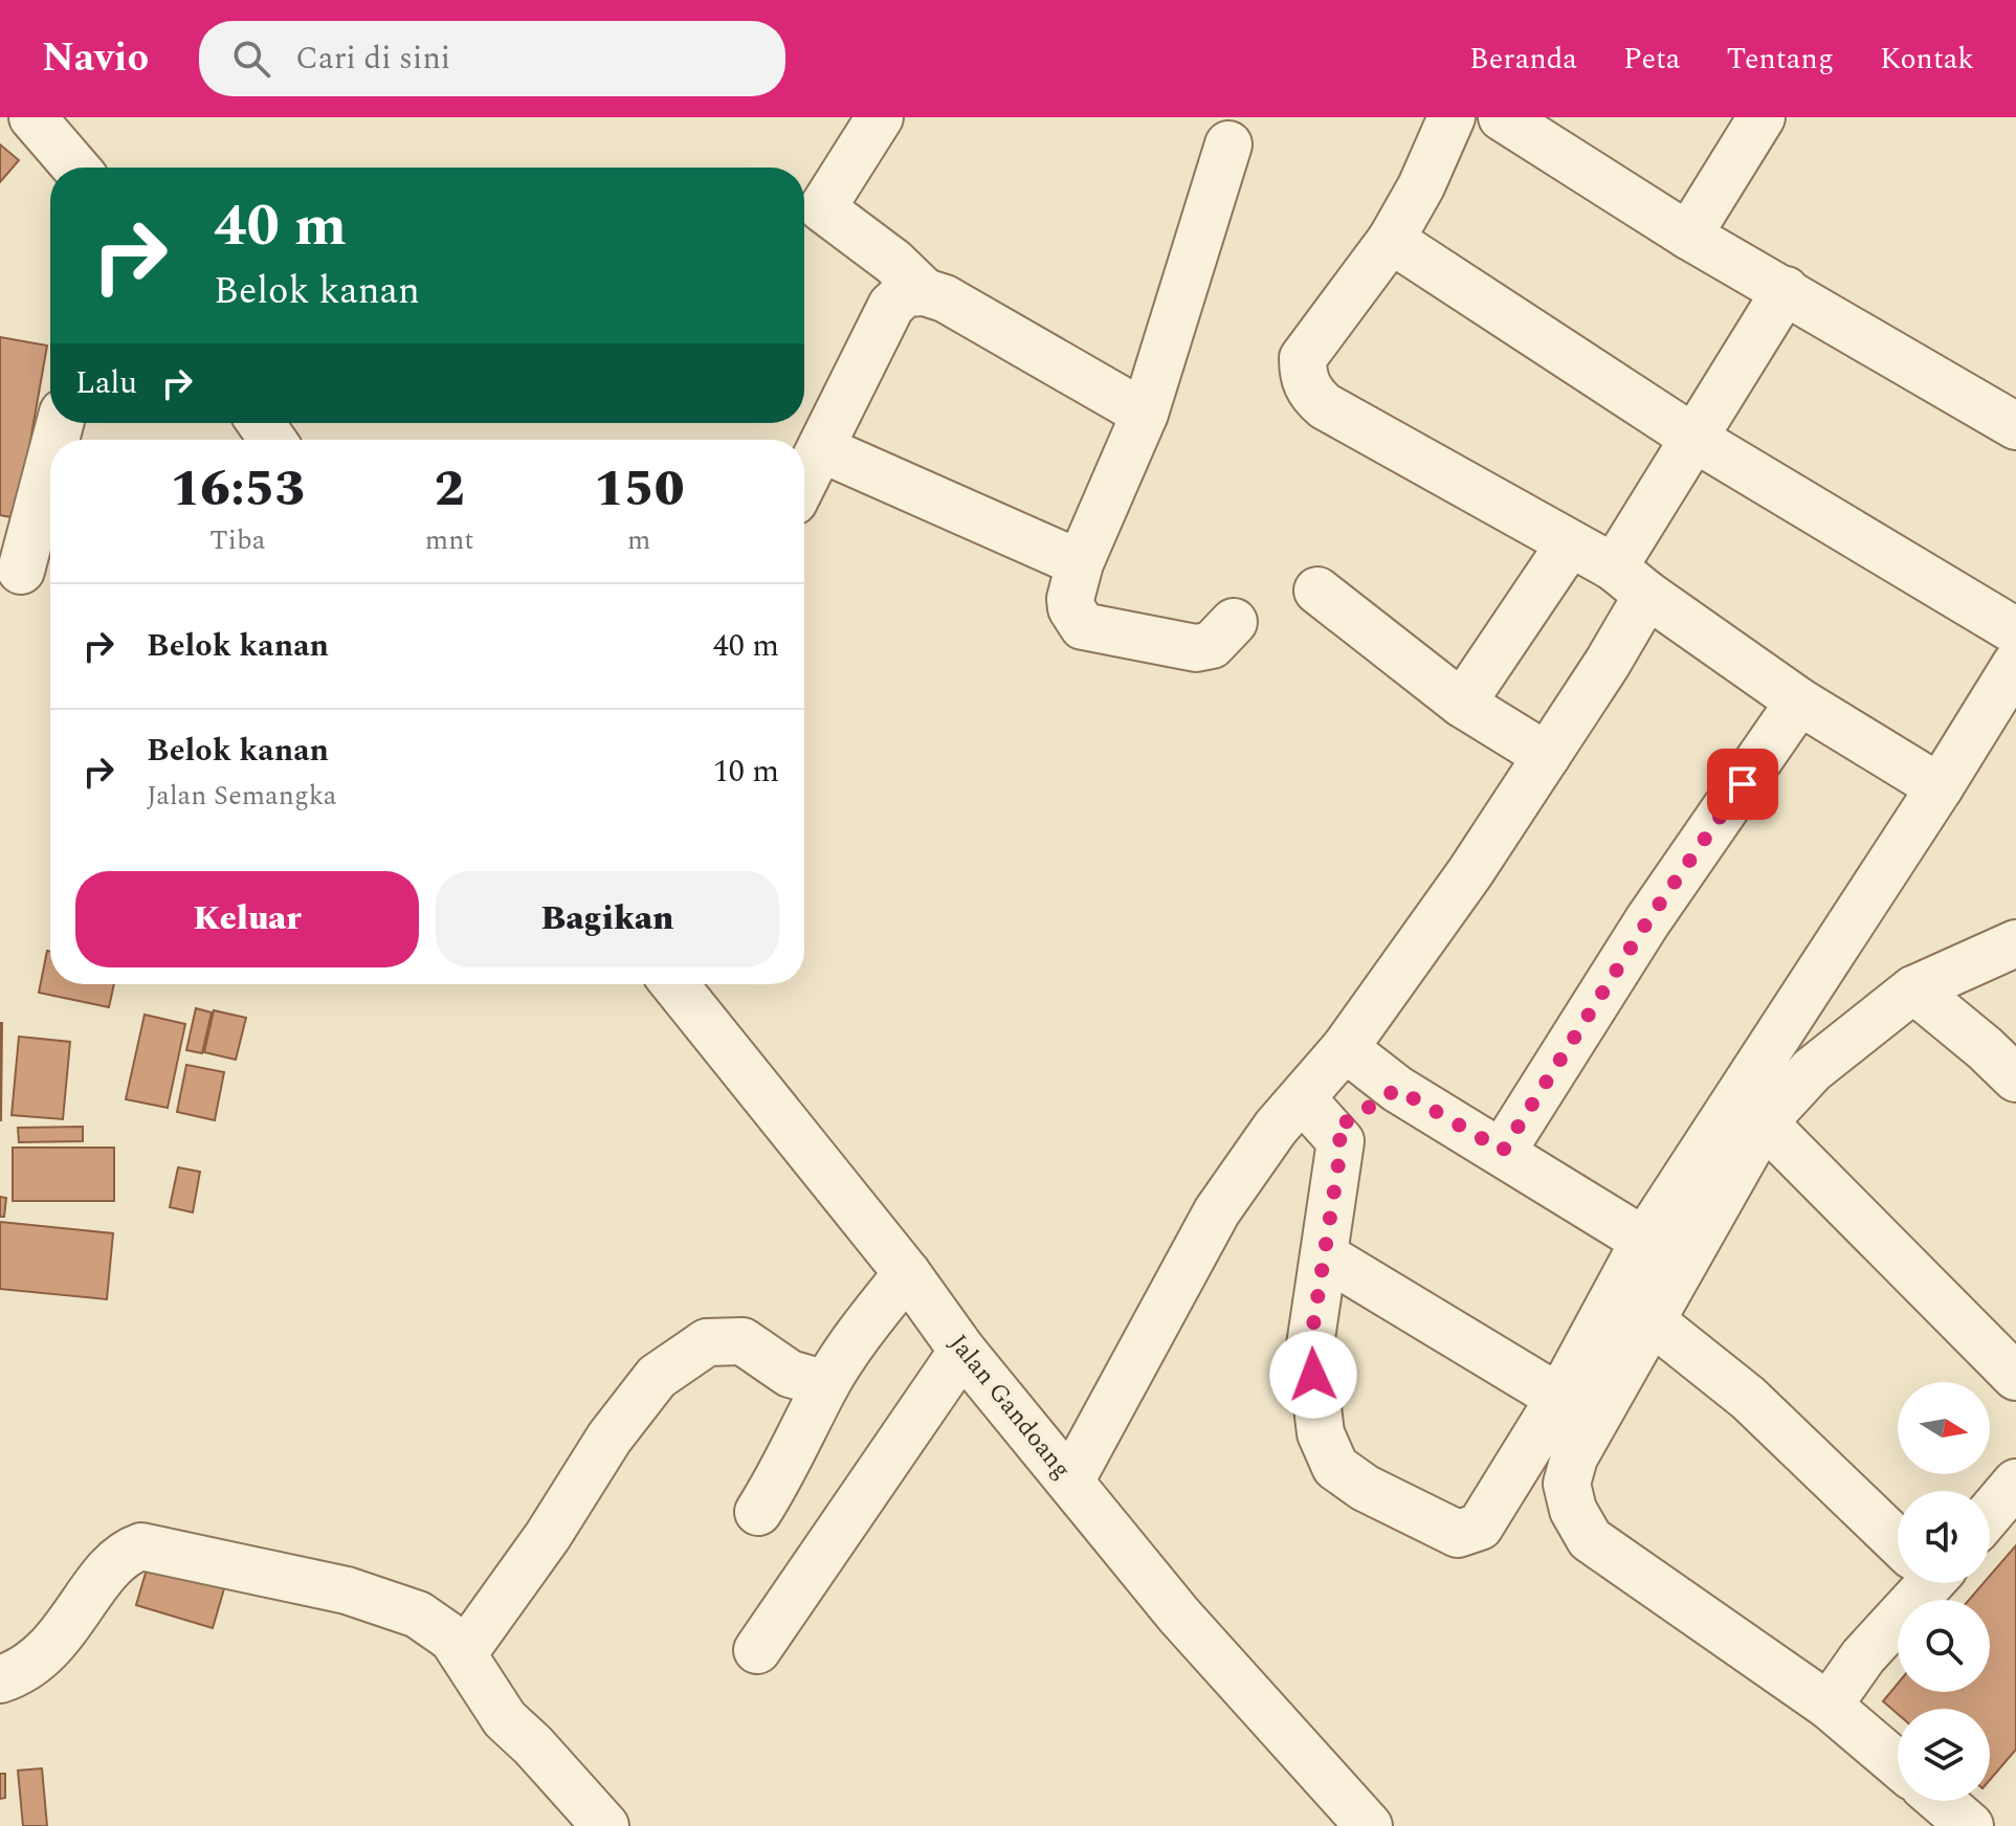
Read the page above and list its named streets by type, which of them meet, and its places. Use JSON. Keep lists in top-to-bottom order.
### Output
{
  "streets": {
    "street": ["Jalan Gandoang"]
  },
  "north": "right",
  "page": {
    "header": "Navio",
    "search": "Cari di sini",
    "nav": [
      "Beranda",
      "Peta",
      "Tentang",
      "Kontak"
    ],
    "turn": ["40 m", "Belok kanan"],
    "then": "Lalu",
    "eta": [
      "16:53",
      "Tiba",
      "2",
      "mnt",
      "150",
      "m"
    ],
    "list": [
      {
        "name": "Belok kanan",
        "value": "40 m"
      },
      {
        "name": "Belok kanan",
        "note": "Jalan Semangka",
        "value": "10 m"
      }
    ],
    "buttons": ["Keluar", "Bagikan"]
  }
}
